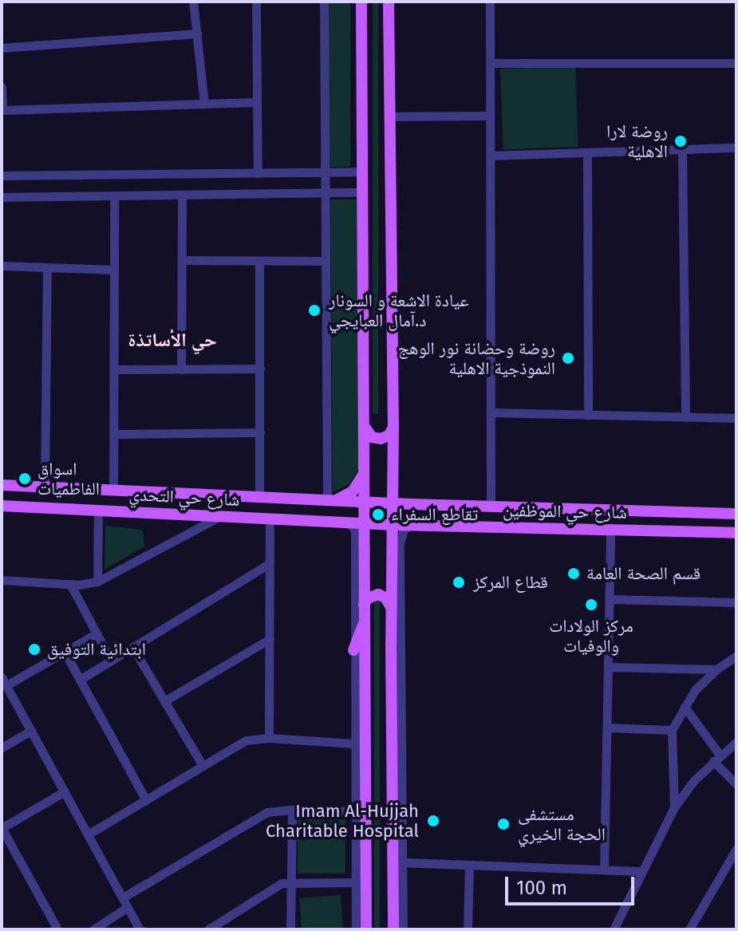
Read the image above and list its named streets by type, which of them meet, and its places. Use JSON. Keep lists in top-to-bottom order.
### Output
{
  "streets": {
    "main road": ["شارع حي التحدي", "شارع حي الموظفين"]
  },
  "districts": ["حي الأساتذة"],
  "places": [
    "روضة لارا الاهلية",
    "عيادة الاشعة و السونار د.آمال العبايجي",
    "روضة وحضانة نور الوهج النموذجية الاهلية",
    "اسواق الفاطميات",
    "تقاطع السفراء",
    "قسم الصحة العامة",
    "قطاع المركز",
    "مركز الولادات والوفيات",
    "ابتدائية التوفيق",
    "Imam Al-Hujjah Charitable Hospital",
    "مستشفى الحجة الخيري"
  ],
  "scale_bar": "100 m"
}
